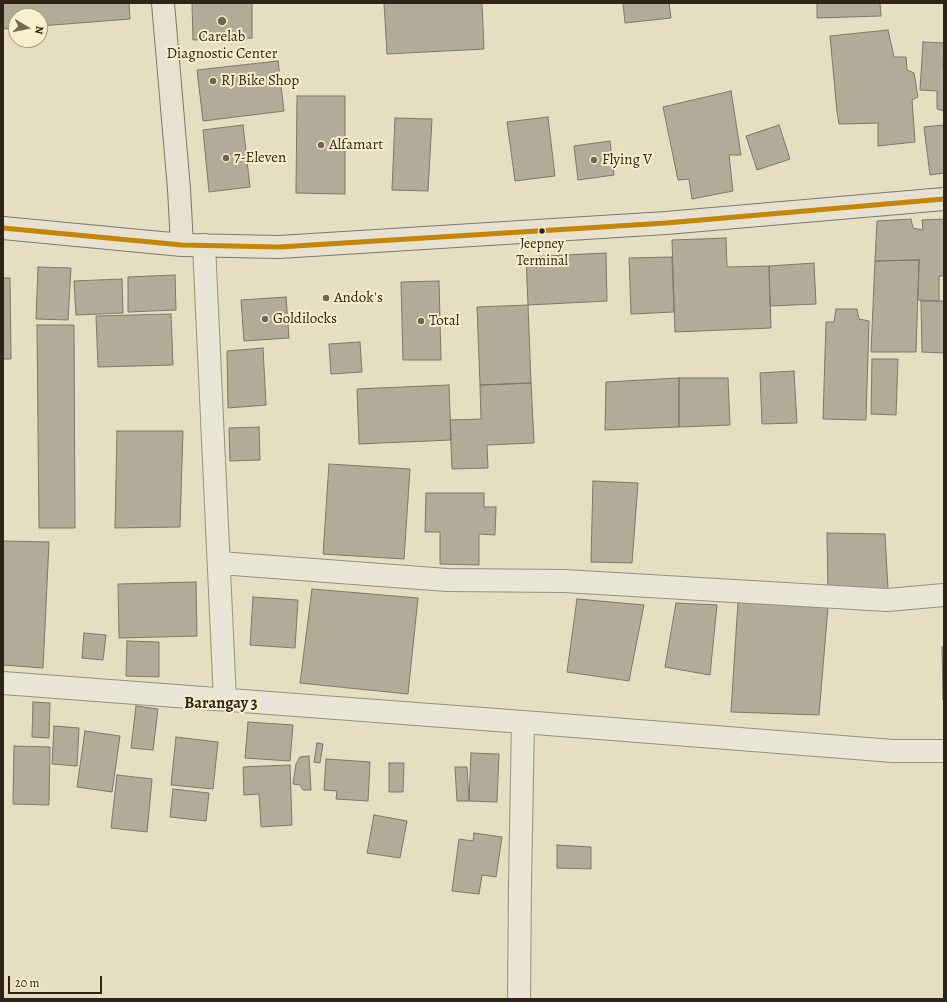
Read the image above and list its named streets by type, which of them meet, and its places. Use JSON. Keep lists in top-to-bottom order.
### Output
{
  "districts": ["Barangay 3"],
  "places": [
    "Carelab Diagnostic Center",
    "RJ Bike Shop",
    "Alfamart",
    "7-Eleven",
    "Flying V",
    "Jeepney Terminal",
    "Andok's",
    "Goldilocks",
    "Total"
  ],
  "scale_bar": "20 m",
  "north": "right"
}
